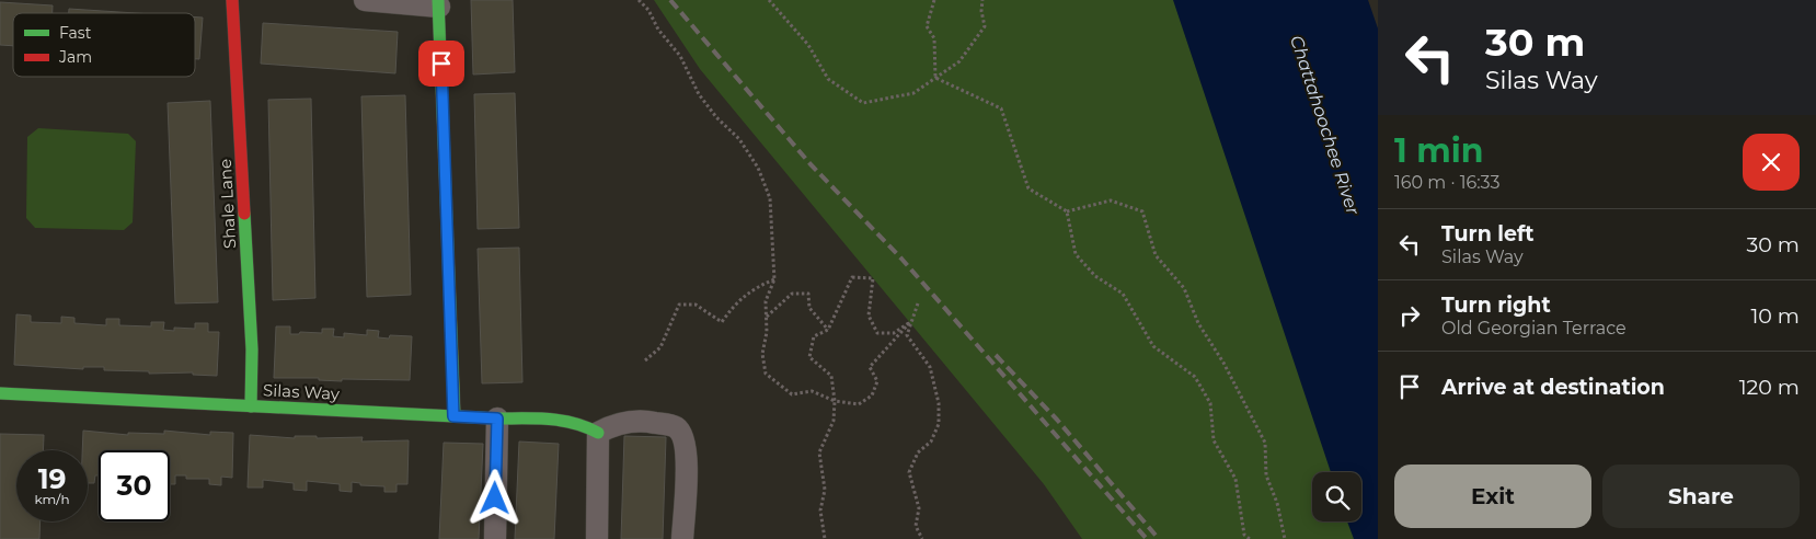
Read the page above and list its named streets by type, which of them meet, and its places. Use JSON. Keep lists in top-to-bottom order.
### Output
{
  "streets": {
    "street": ["Shale Lane", "Silas Way"]
  },
  "crossings": [
    ["Shale Lane", "Silas Way"]
  ],
  "water": ["Chattahoochee River"],
  "legend": ["Fast", "Jam"],
  "page": {
    "turn": ["30 m", "Silas Way"],
    "heading": ["1 min", "160 m · 16:33"],
    "list": [
      {
        "name": "Turn left",
        "note": "Silas Way",
        "value": "30 m"
      },
      {
        "name": "Turn right",
        "note": "Old Georgian Terrace",
        "value": "10 m"
      },
      {
        "name": "Arrive at destination",
        "value": "120 m"
      }
    ],
    "speed": "19 km/h",
    "limit": "30",
    "buttons": ["Exit", "Share"]
  }
}
